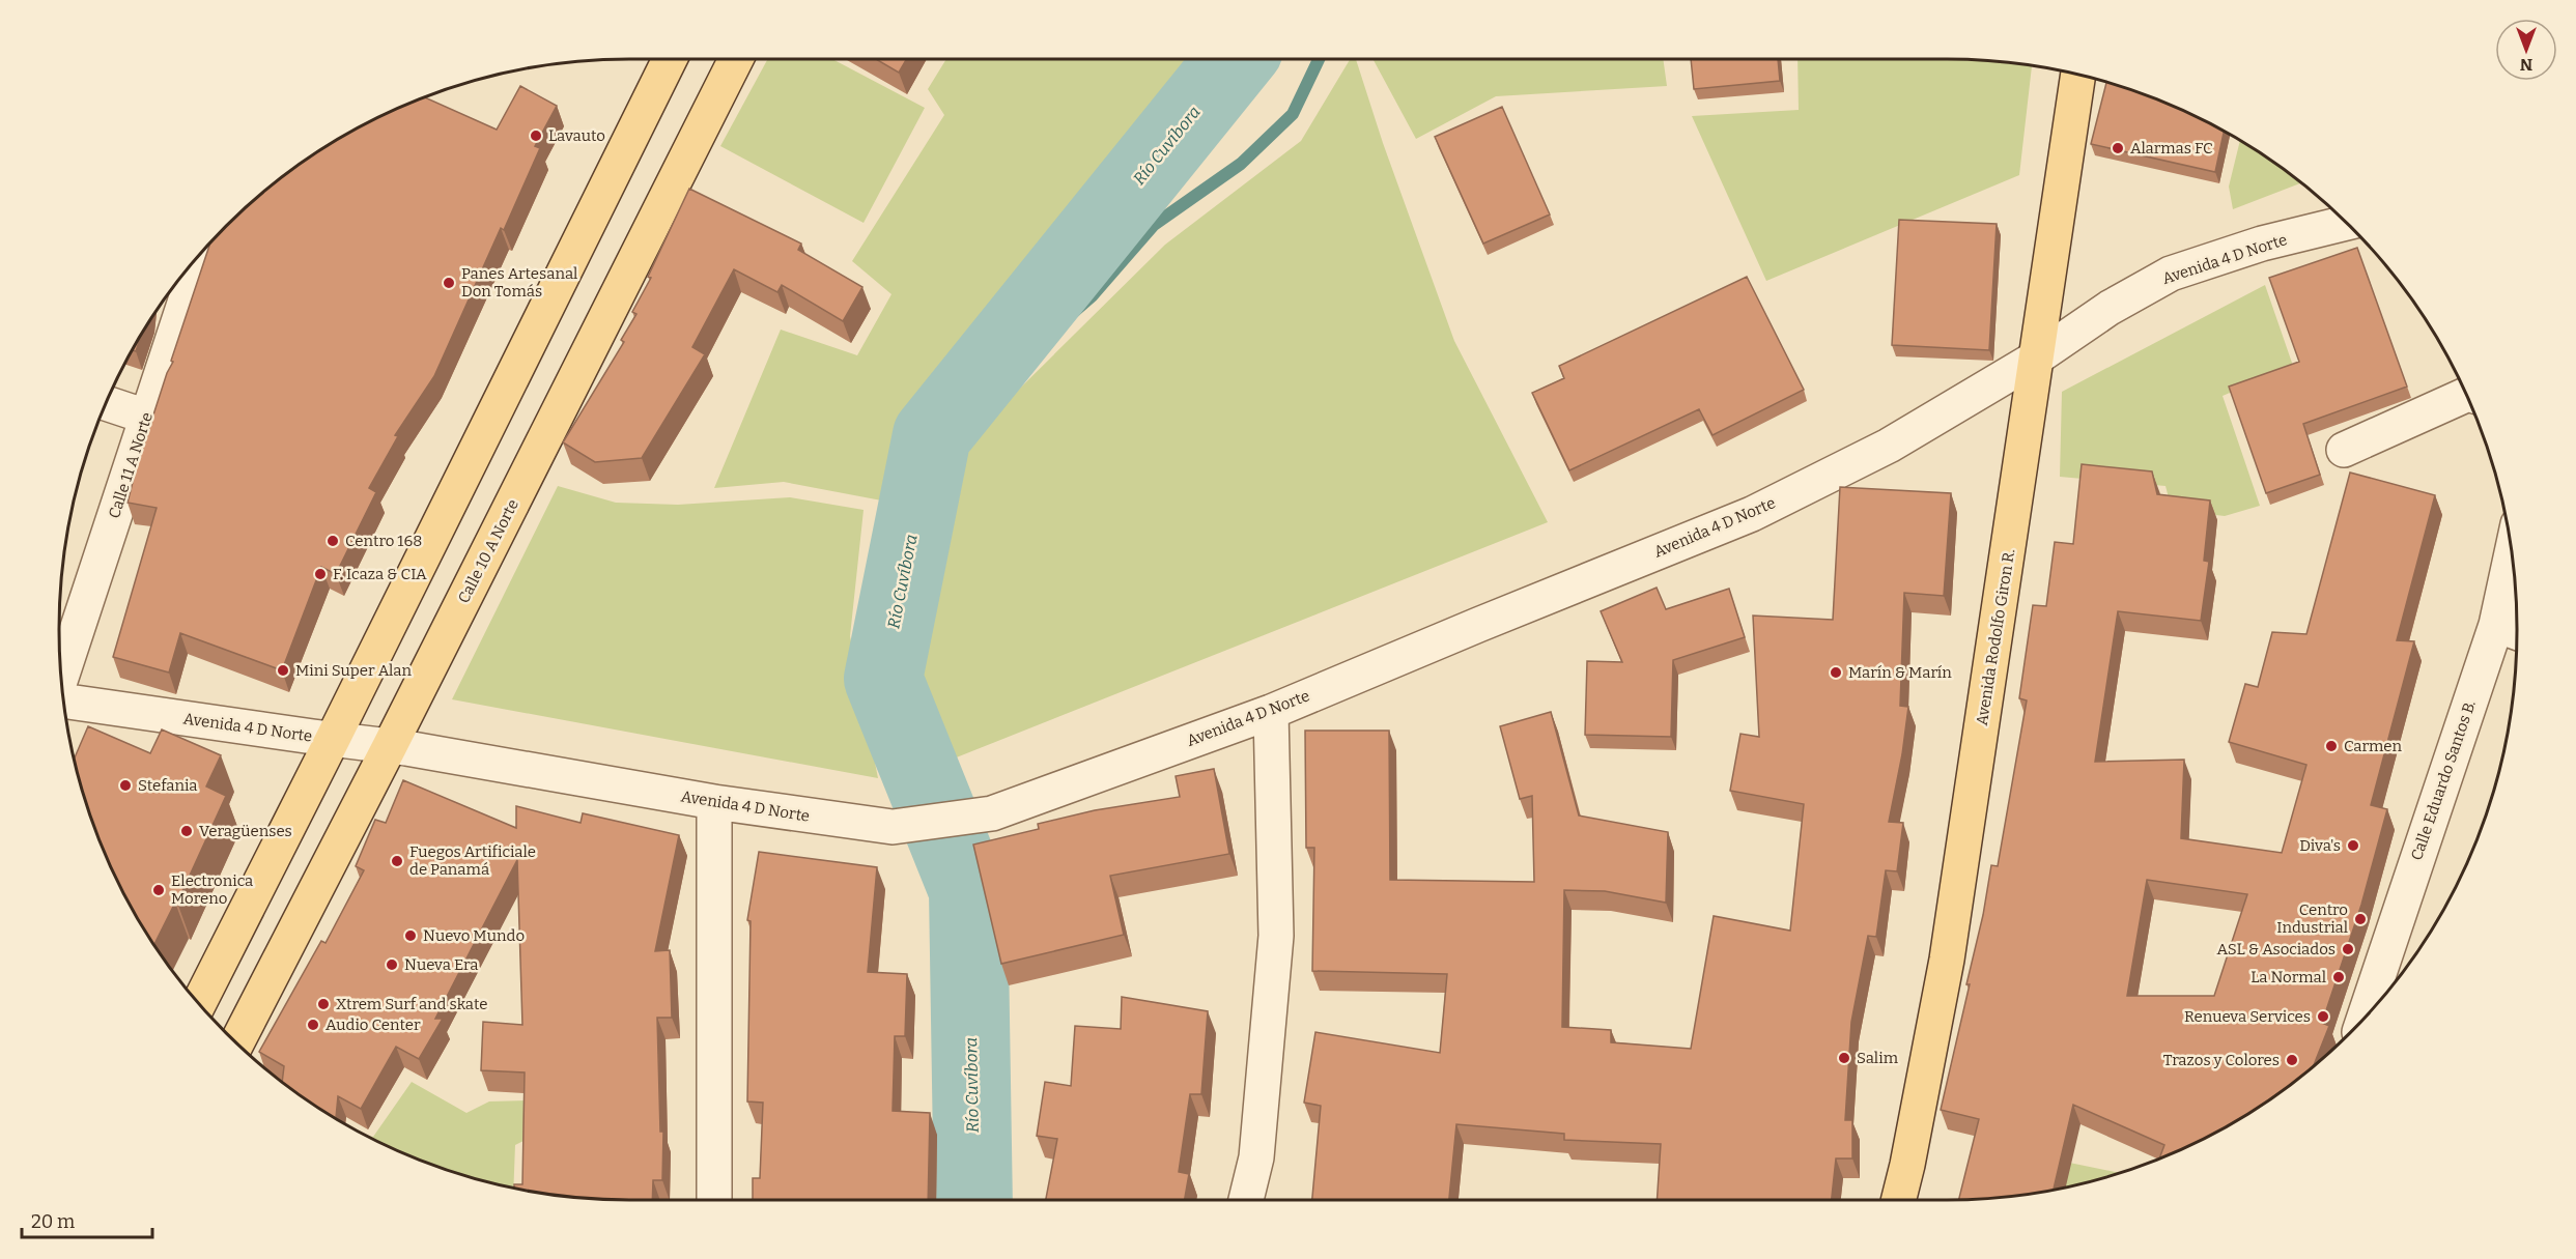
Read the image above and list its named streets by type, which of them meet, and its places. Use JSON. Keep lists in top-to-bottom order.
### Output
{
  "streets": {
    "main road": ["Calle 10 A Norte", "Avenida Rodolfo Giron R."],
    "street": ["Avenida 4 D Norte", "Calle 11 A Norte", "Calle Eduardo Santos B."]
  },
  "crossings": [
    ["Avenida 4 D Norte", "Calle 10 A Norte"],
    ["Avenida 4 D Norte", "Avenida Rodolfo Giron R."]
  ],
  "water": ["Río Cuvíbora"],
  "places": [
    "Lavauto",
    "Alarmas FC",
    "Panes Artesanal Don Tomás",
    "Centro 168",
    "F. Icaza & CIA",
    "Mini Super Alan",
    "Marín & Marín",
    "Carmen",
    "Stefania",
    "Veragüenses",
    "Diva's",
    "Fuegos Artificiale de Panamá",
    "Electronica Moreno",
    "Centro Industrial",
    "Nuevo Mundo",
    "ASL & Asociados",
    "Nueva Era",
    "La Normal",
    "Xtrem Surf and skate",
    "Renueva Services",
    "Audio Center",
    "Salim",
    "Trazos y Colores"
  ],
  "scale_bar": "20 m",
  "north": "bottom"
}
